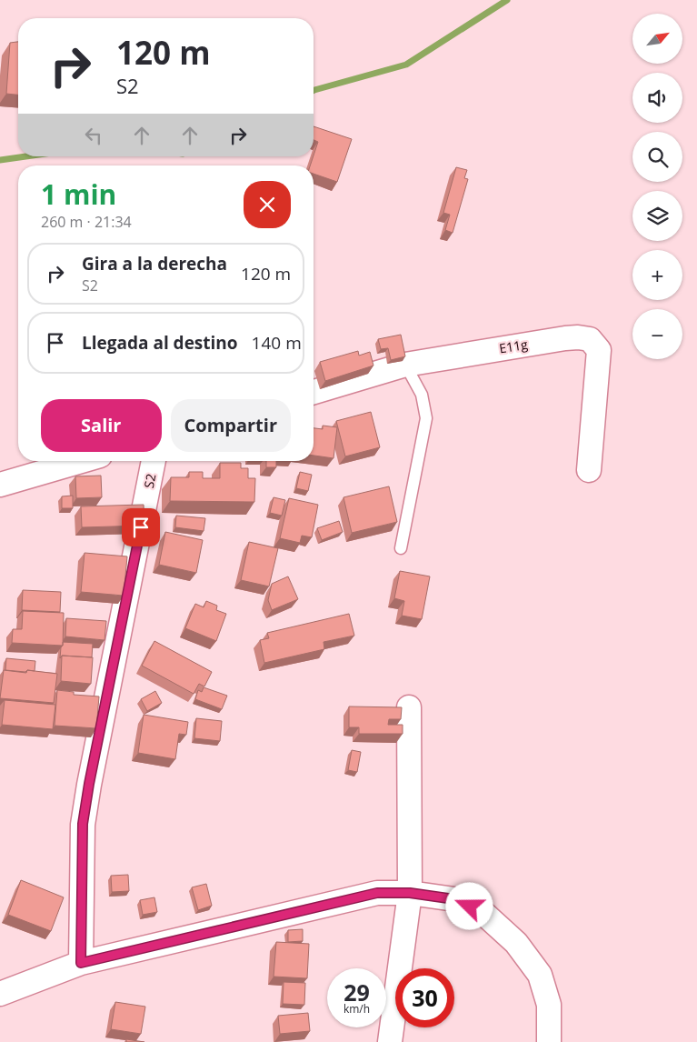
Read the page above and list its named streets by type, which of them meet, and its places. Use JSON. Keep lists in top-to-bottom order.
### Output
{
  "streets": {
    "street": ["E11g", "S2"]
  },
  "north": "top right",
  "page": {
    "map_buttons": ["+", "−"],
    "turn": ["120 m", "S2"],
    "heading": ["1 min", "260 m · 21:34"],
    "list": [
      {
        "name": "Gira a la derecha",
        "note": "S2",
        "value": "120 m"
      },
      {
        "name": "Llegada al destino",
        "value": "140 m"
      }
    ],
    "buttons": ["Salir", "Compartir"],
    "speed": "29 km/h",
    "limit": "30"
  }
}
